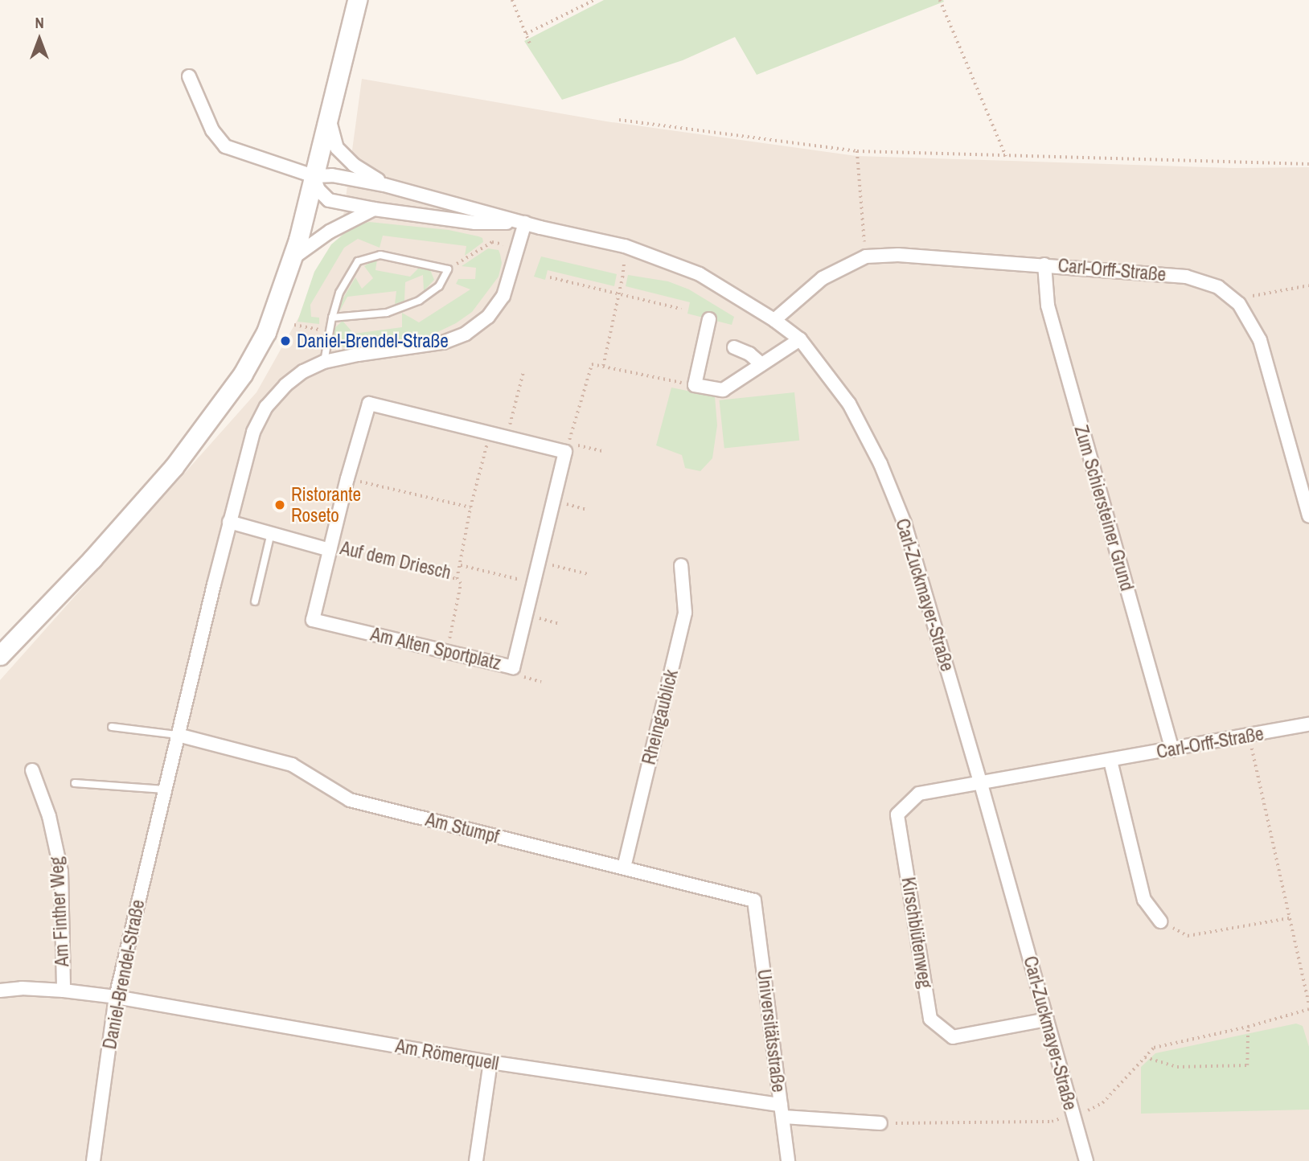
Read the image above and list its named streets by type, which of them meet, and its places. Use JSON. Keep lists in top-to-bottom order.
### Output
{
  "streets": {
    "street": [
      "Carl-Orff-Straße",
      "Zum Schiersteiner Grund",
      "Auf dem Driesch",
      "Carl-Zuckmayer-Straße",
      "Am Alten Sportplatz",
      "Rheingaublick",
      "Am Stumpf",
      "Am Finther Weg",
      "Kirschblütenweg",
      "Daniel-Brendel-Straße",
      "Universitätsstraße",
      "Am Römerquell"
    ]
  },
  "crossings": [
    ["Carl-Orff-Straße", "Zum Schiersteiner Grund"],
    ["Carl-Orff-Straße", "Carl-Zuckmayer-Straße"],
    ["Carl-Orff-Straße", "Kirschblütenweg"],
    ["Auf dem Driesch", "Am Alten Sportplatz"],
    ["Carl-Zuckmayer-Straße", "Kirschblütenweg"],
    ["Carl-Zuckmayer-Straße", "Daniel-Brendel-Straße"],
    ["Rheingaublick", "Am Stumpf"],
    ["Am Stumpf", "Daniel-Brendel-Straße"],
    ["Am Stumpf", "Universitätsstraße"],
    ["Am Finther Weg", "Daniel-Brendel-Straße"],
    ["Am Finther Weg", "Am Römerquell"],
    ["Daniel-Brendel-Straße", "Am Römerquell"],
    ["Universitätsstraße", "Am Römerquell"]
  ],
  "places": ["Daniel-Brendel-Straße", "Ristorante Roseto"],
  "north": "top"
}
